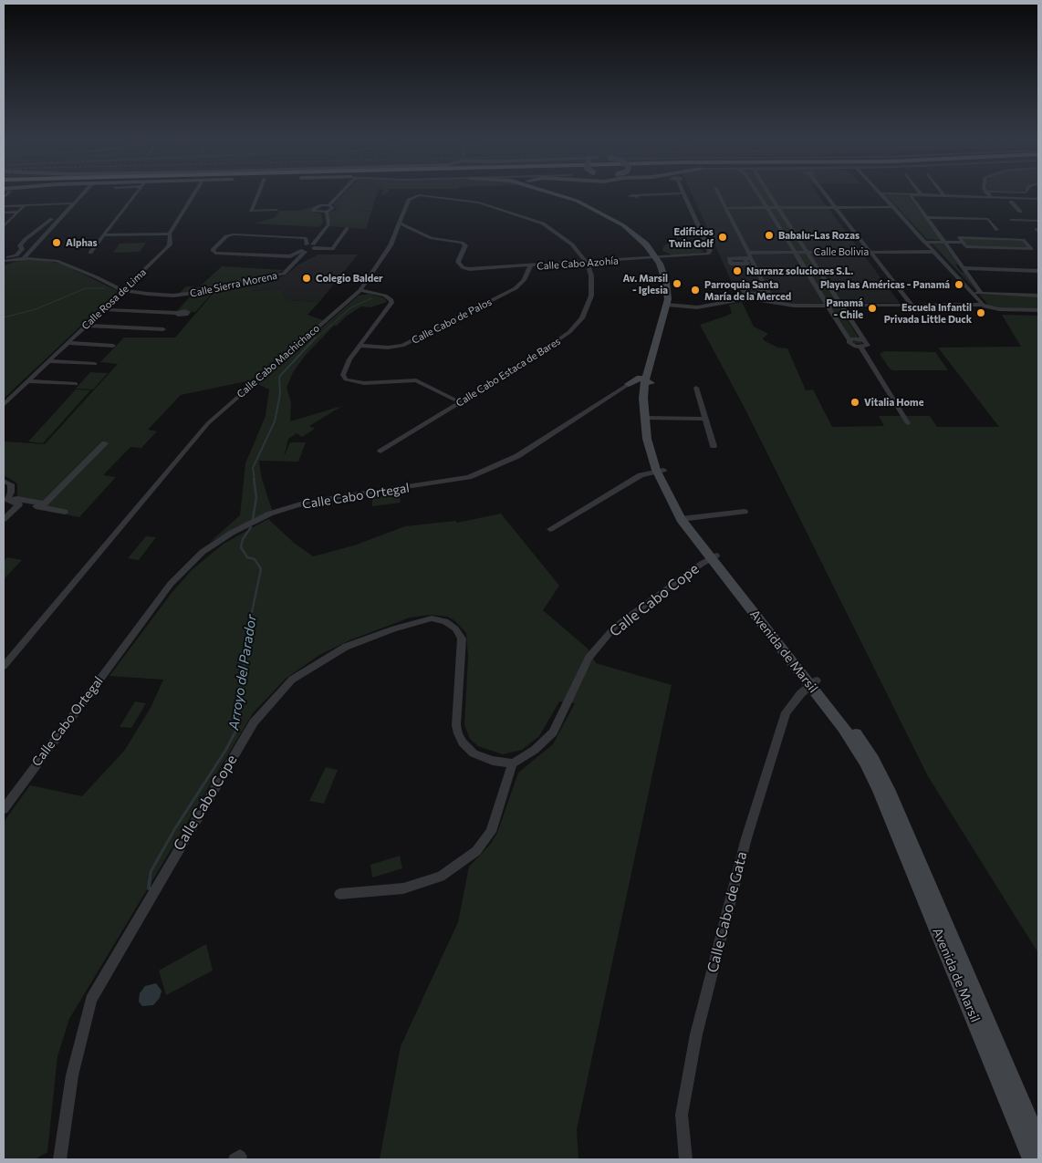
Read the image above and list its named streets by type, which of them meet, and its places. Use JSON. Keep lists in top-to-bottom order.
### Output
{
  "streets": {
    "street": [
      "Calle Bolivia",
      "Calle Cabo Azohía",
      "Calle Sierra Morena",
      "Calle Rosa de Lima",
      "Calle Cabo de Palos",
      "Calle Cabo Machichaco",
      "Calle Cabo Estaca de Bares",
      "Calle Cabo Ortegal",
      "Calle Cabo Cope",
      "Avenida de Marsil",
      "Calle Cabo de Gata"
    ]
  },
  "crossings": [
    ["Calle Cabo Azohía", "Calle Cabo de Palos"],
    ["Calle Cabo Azohía", "Calle Cabo Machichaco"],
    ["Calle Cabo Azohía", "Calle Cabo Estaca de Bares"],
    ["Calle Cabo Azohía", "Avenida de Marsil"],
    ["Calle Sierra Morena", "Calle Rosa de Lima"],
    ["Calle Cabo Machichaco", "Calle Cabo Estaca de Bares"],
    ["Calle Cabo Ortegal", "Avenida de Marsil"],
    ["Calle Cabo Cope", "Avenida de Marsil"],
    ["Avenida de Marsil", "Calle Cabo de Gata"]
  ],
  "water": ["Arroyo del Parador"],
  "places": [
    "Babalu-Las Rozas",
    "Edificios Twin Golf",
    "Alphas",
    "Narranz soluciones S.L.",
    "Colegio Balder",
    "Av. Marsil - Iglesia",
    "Playa las Américas - Panamá",
    "Parroquia Santa María de la Merced",
    "Panamá - Chile",
    "Escuela Infantil Privada Little Duck",
    "Vitalia Home"
  ]
}
